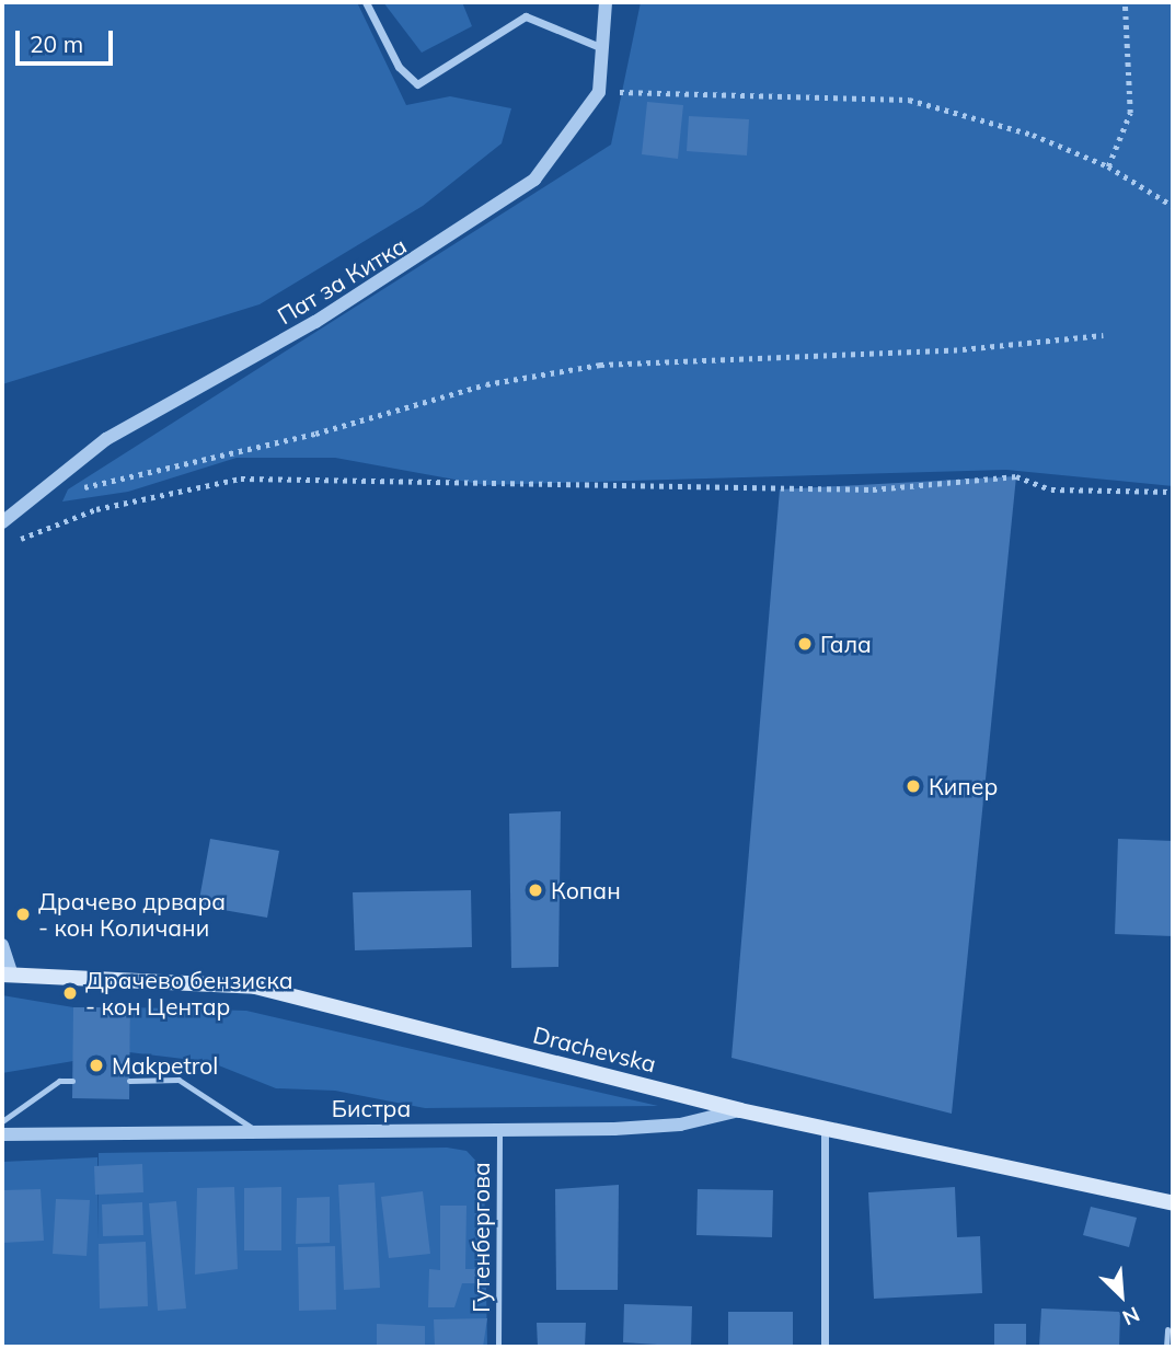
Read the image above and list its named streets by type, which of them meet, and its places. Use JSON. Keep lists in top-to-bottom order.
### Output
{
  "streets": {
    "main road": ["Drachevska"],
    "street": ["Пат за Китка", "Бистра"],
    "lane": ["Гутенбергова"]
  },
  "crossings": [
    ["Drachevska", "Бистра"],
    ["Бистра", "Гутенбергова"]
  ],
  "places": [
    "Гала",
    "Кипер",
    "Копан",
    "Драчево дрвара - кон Количани",
    "Драчево бензиска - кон Центар",
    "Makpetrol"
  ],
  "scale_bar": "20 m",
  "north": "bottom right"
}
